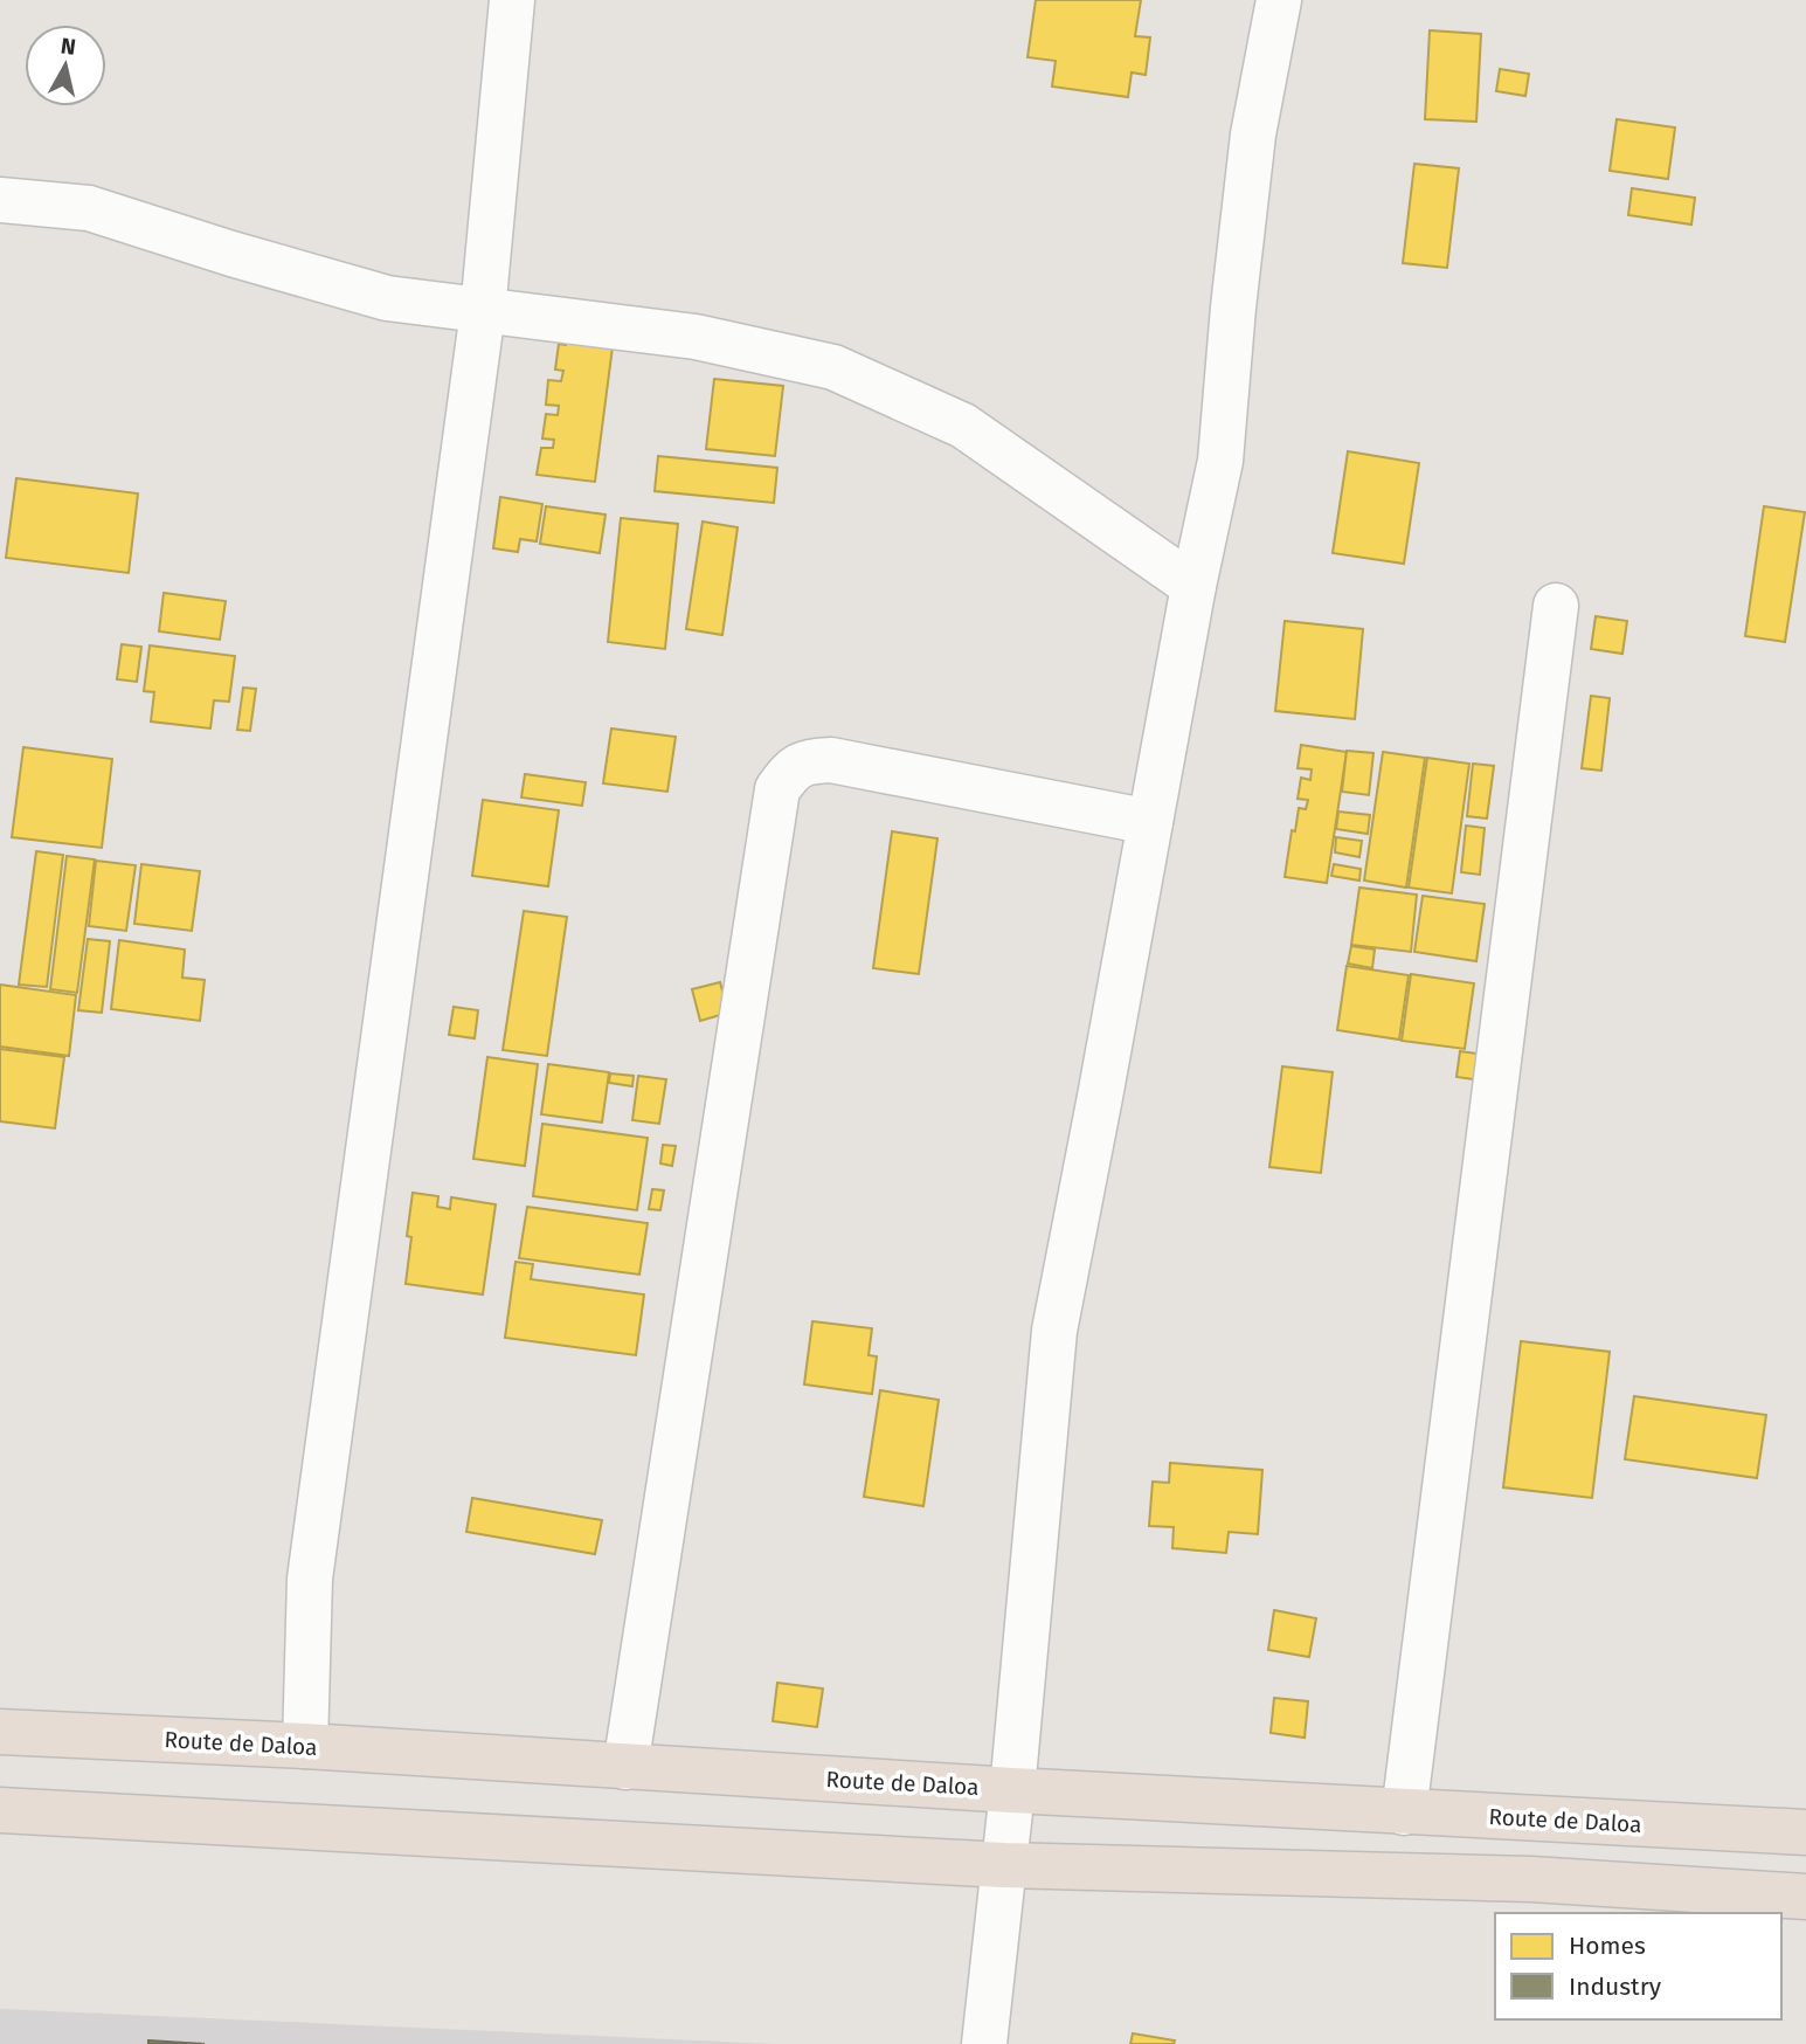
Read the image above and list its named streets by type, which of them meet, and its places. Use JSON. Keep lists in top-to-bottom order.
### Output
{
  "streets": {
    "highway": ["Route de Daloa"]
  },
  "legend": ["Homes", "Industry"],
  "north": "top"
}
